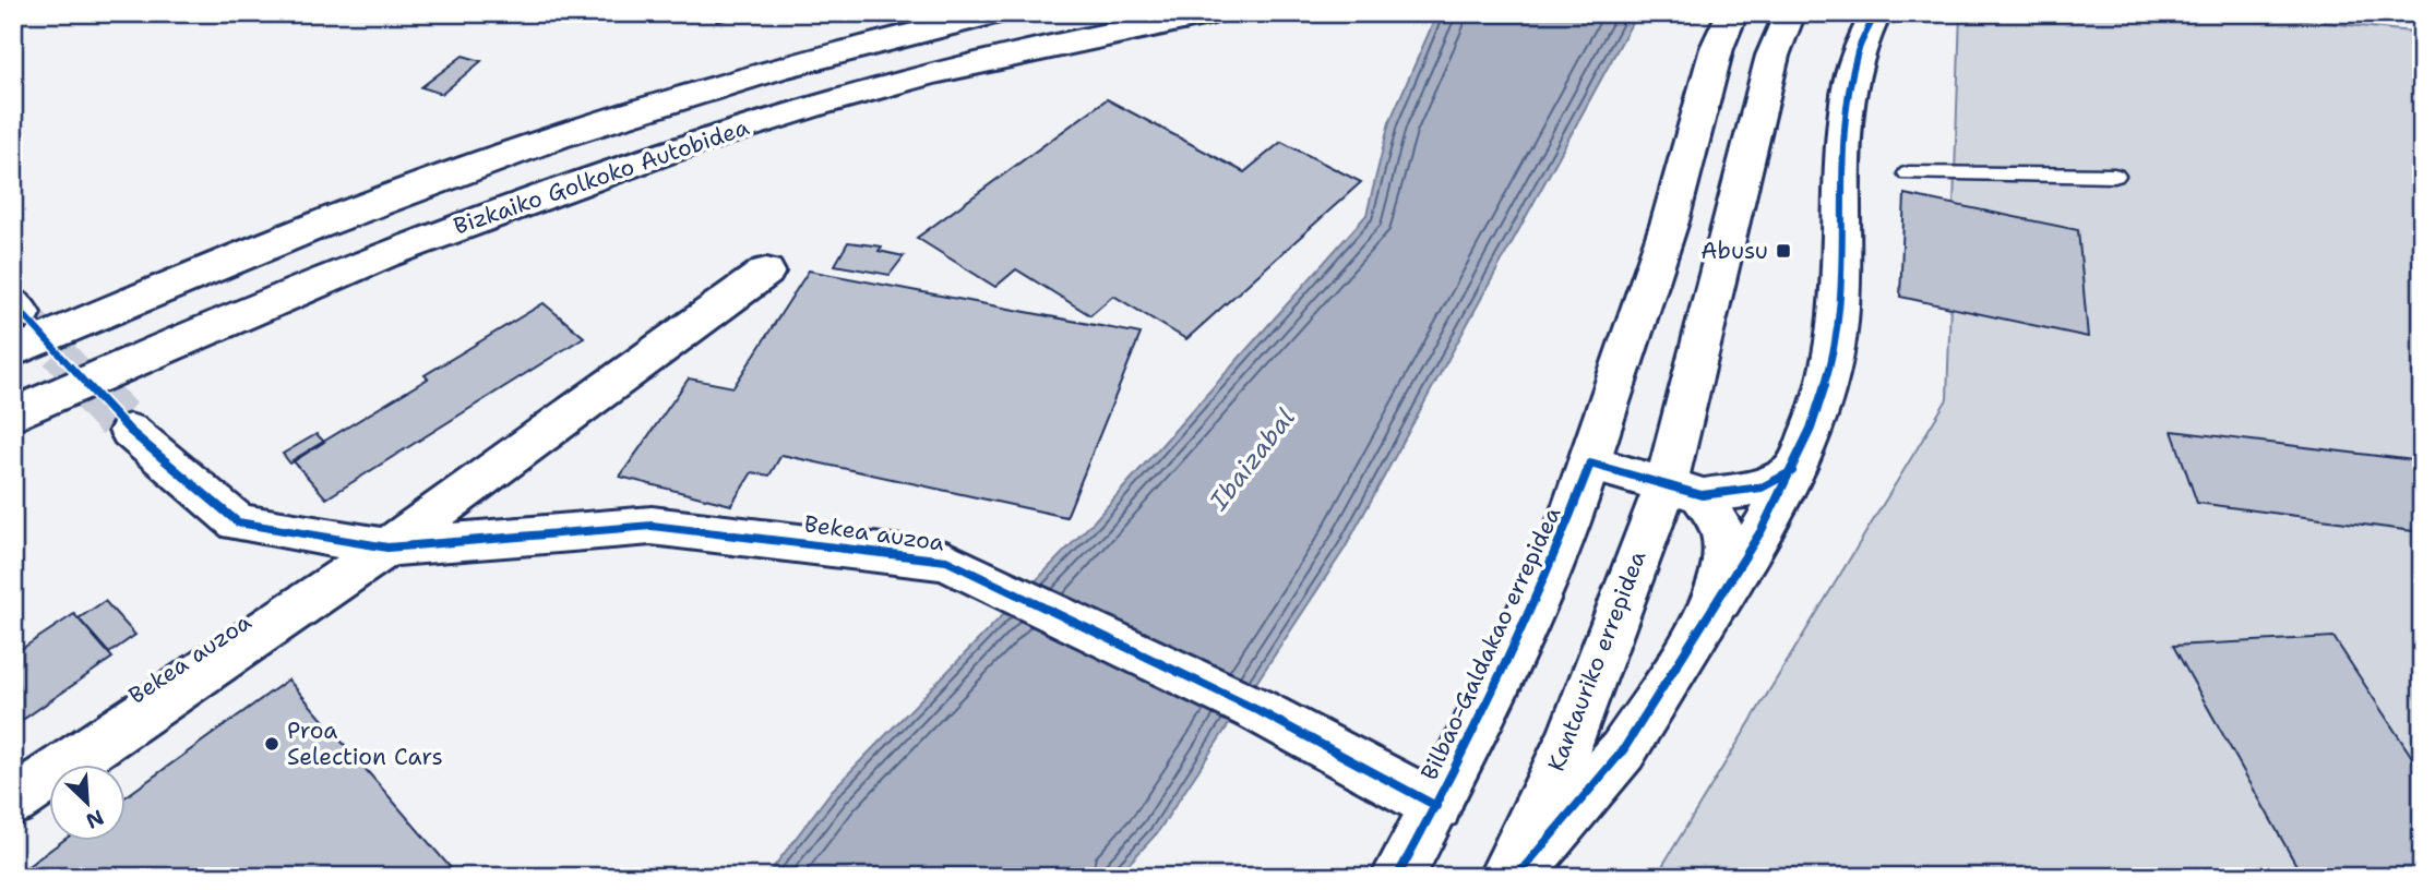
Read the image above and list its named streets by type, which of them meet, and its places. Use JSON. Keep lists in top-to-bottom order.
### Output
{
  "streets": {
    "main road": [
      "Bizkaiko Golkoko Autobidea",
      "Bekea auzoa",
      "Bilbao-Galdakao errepidea",
      "Kantauriko errepidea"
    ]
  },
  "crossings": [
    ["Bekea auzoa", "Bilbao-Galdakao errepidea"]
  ],
  "water": ["Ibaizabal"],
  "places": {
    "transit": ["Abusu"],
    "other": ["Proa Selection Cars"]
  },
  "north": "bottom right"
}
